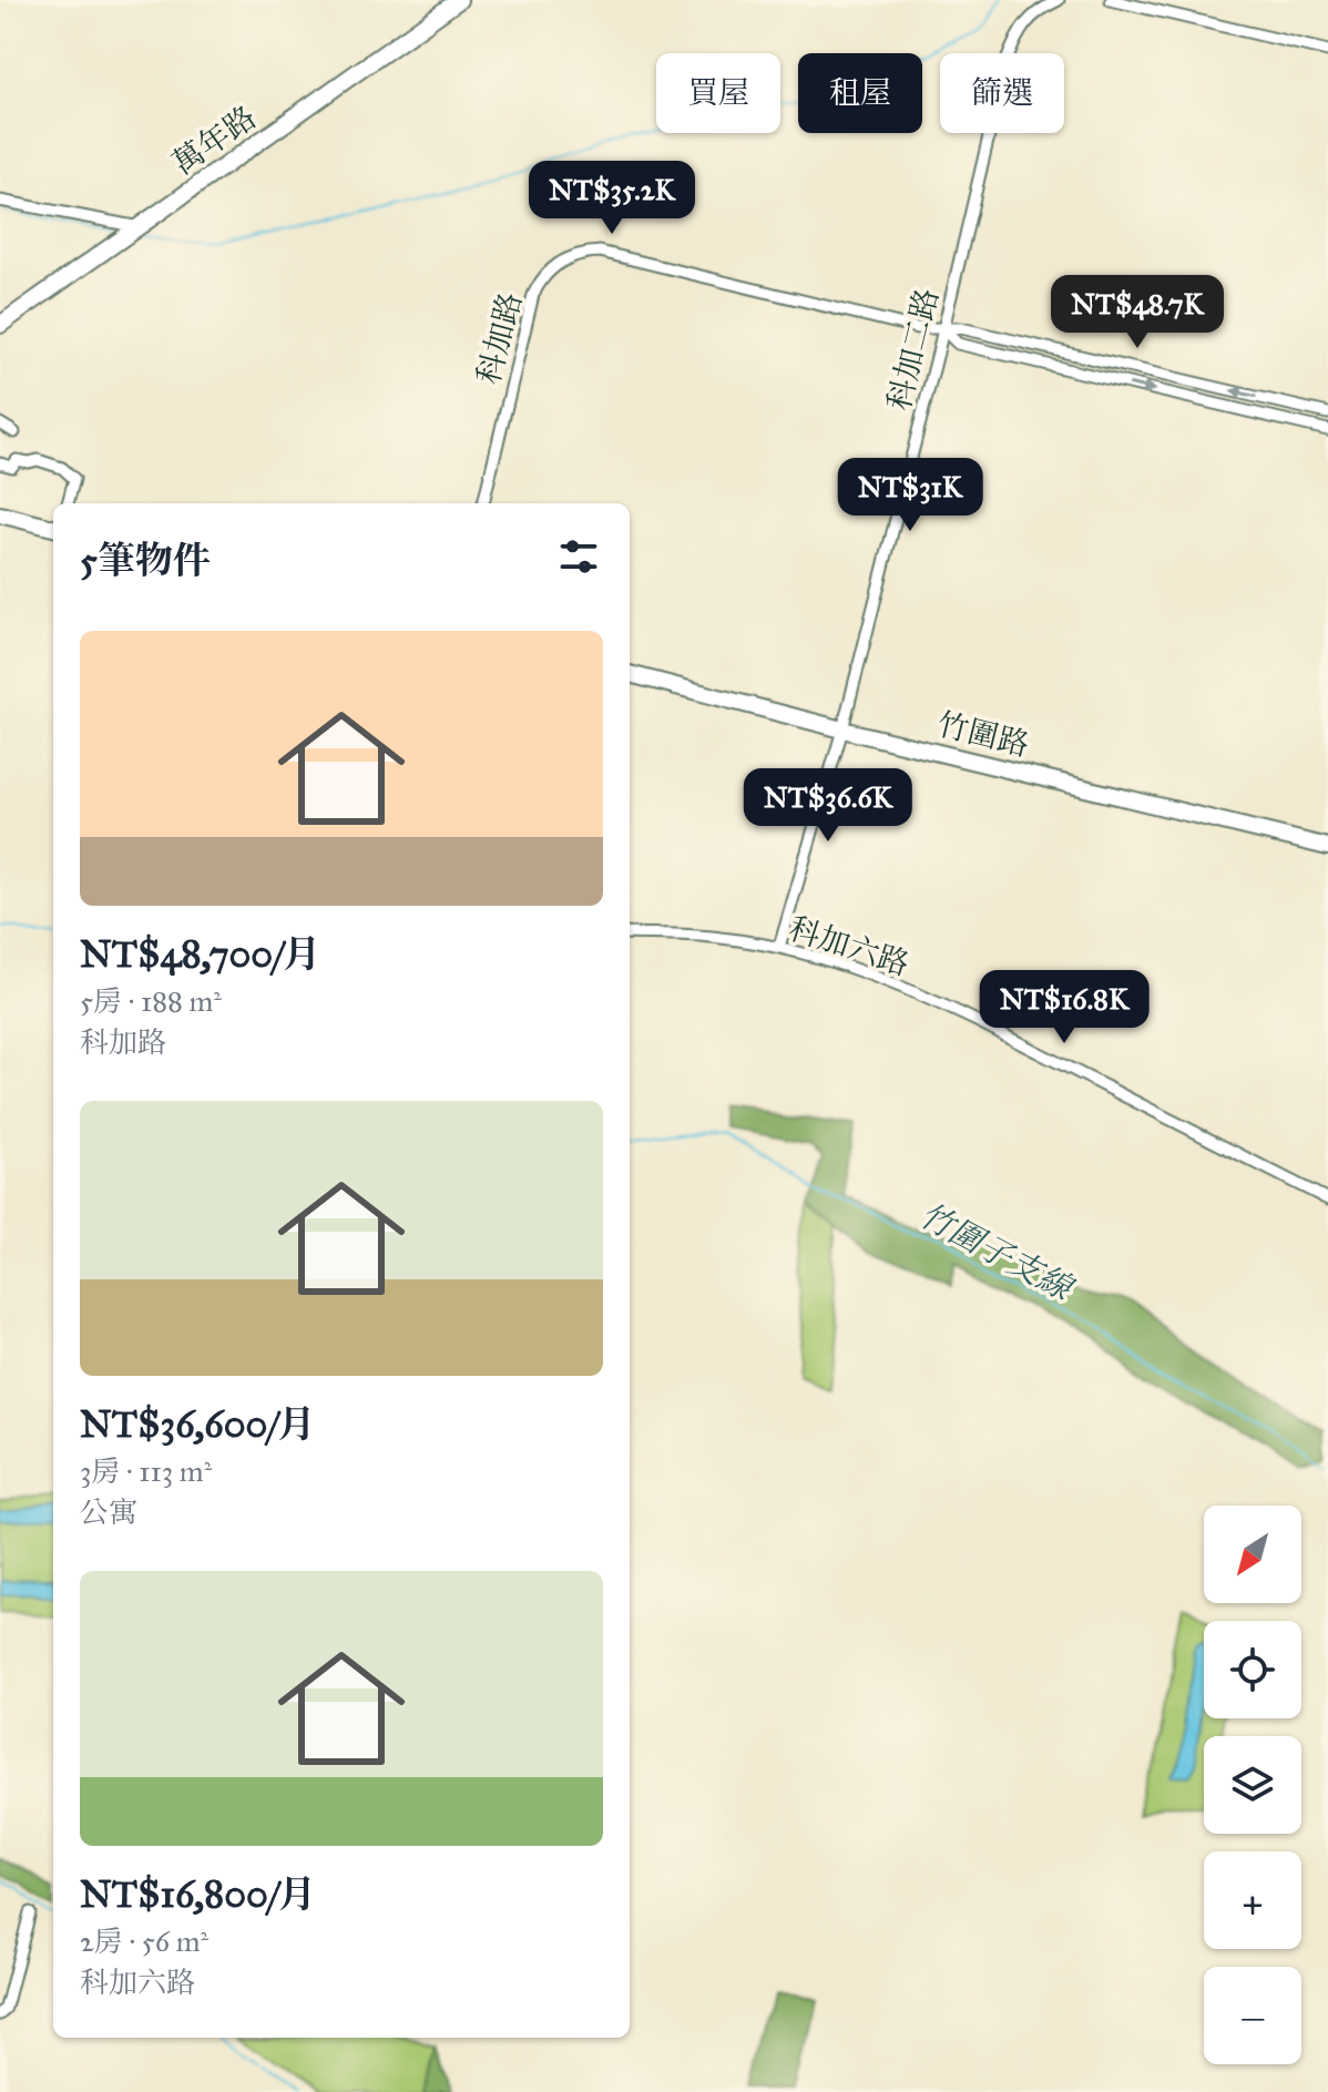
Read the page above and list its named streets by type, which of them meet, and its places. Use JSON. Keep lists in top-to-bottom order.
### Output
{
  "streets": {
    "street": [
      "萬年路",
      "科加路",
      "科加二路",
      "竹圍路",
      "科加六路"
    ]
  },
  "crossings": [
    ["科加路", "科加二路"],
    ["科加二路", "竹圍路"],
    ["科加二路", "科加六路"]
  ],
  "water": ["竹圍子支線"],
  "north": "bottom left",
  "page": {
    "chip": ["買屋", "租屋", "篩選"],
    "price": [
      "NT$35.2K",
      "NT$48.7K",
      "NT$31K",
      "NT$36.6K",
      "NT$16.8K"
    ],
    "heading": "5筆物件",
    "list": [
      {
        "name": "NT$48,700/月",
        "note": "5房 · 188 m² · 科加路"
      },
      {
        "name": "NT$36,600/月",
        "note": "3房 · 113 m² · 公寓"
      },
      {
        "name": "NT$16,800/月",
        "note": "2房 · 56 m² · 科加六路"
      }
    ],
    "map_buttons": ["+", "−"]
  }
}
